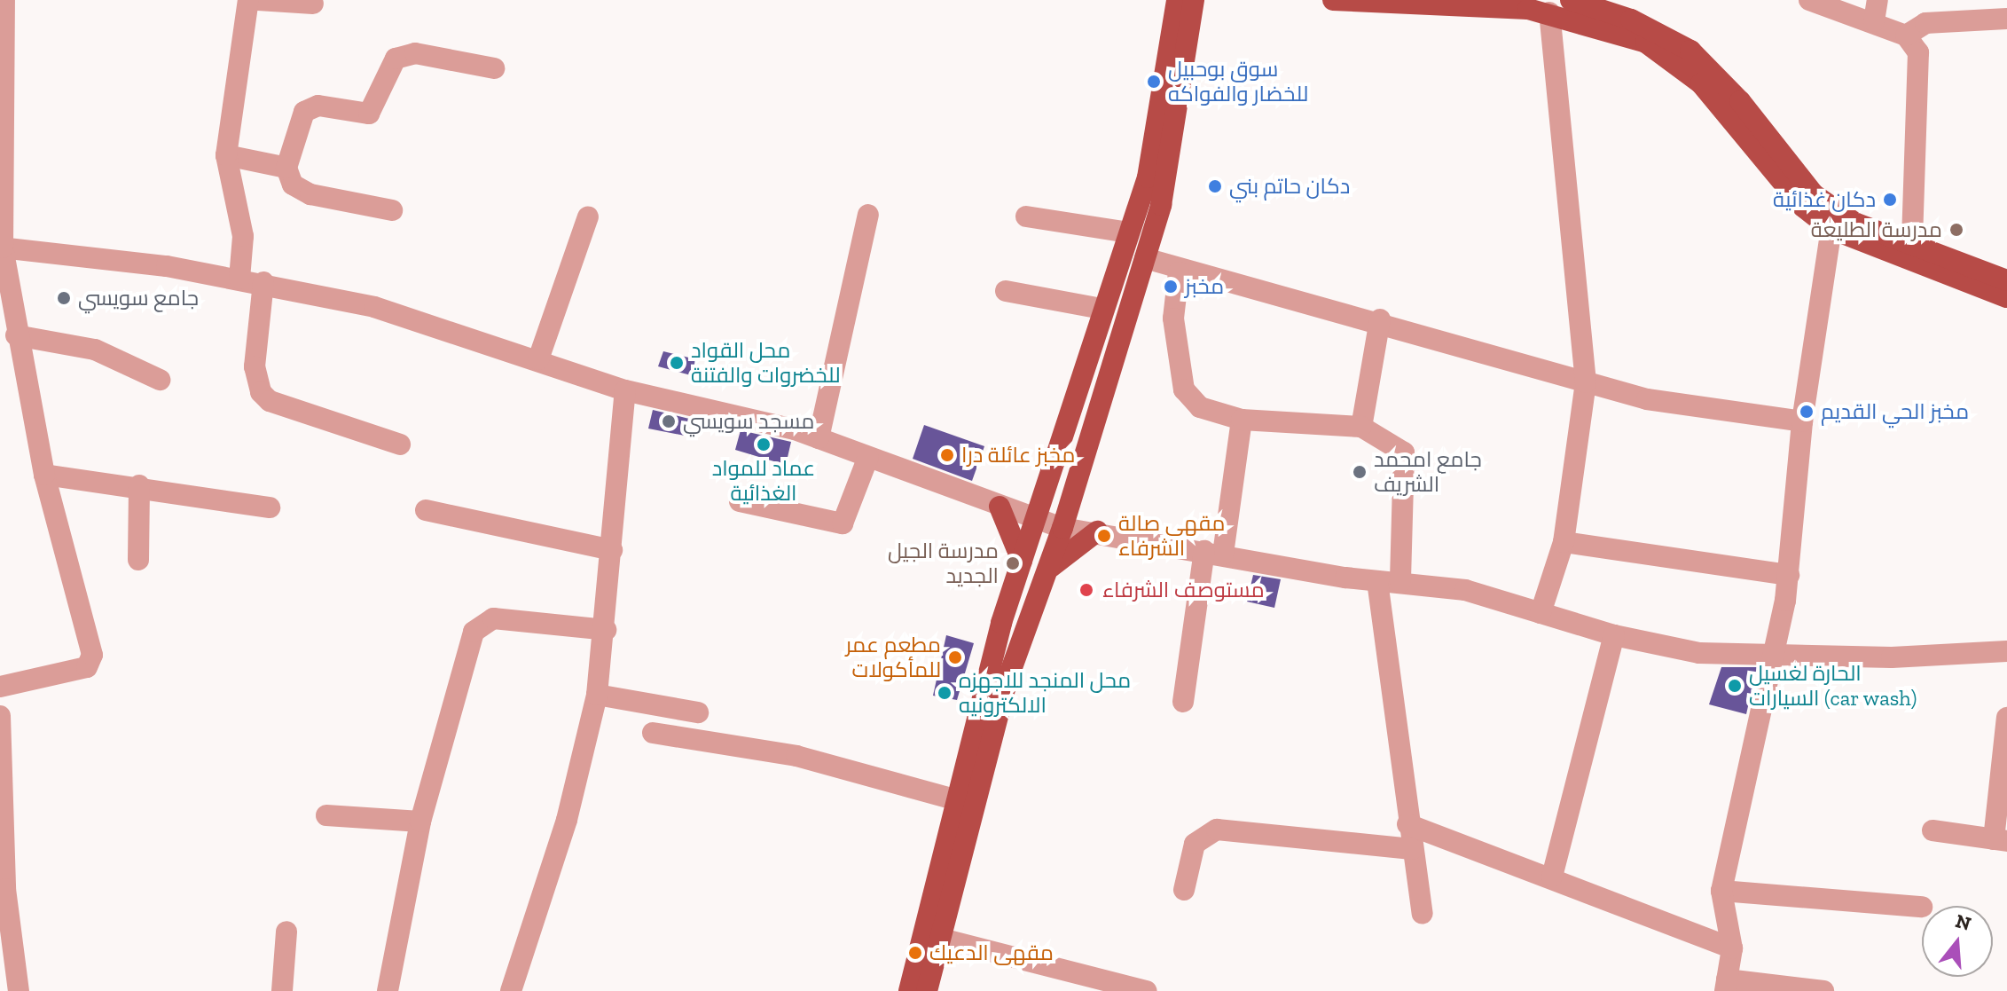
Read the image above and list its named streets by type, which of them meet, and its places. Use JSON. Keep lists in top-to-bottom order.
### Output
{
  "places": [
    "سوق بوحبيل للخضار والفواكه",
    "دكان حاتم بني",
    "دكان غذائية",
    "مدرسة الطليعة",
    "مخبز",
    "جامع سويسي",
    "محل القواد للخضروات والفتنة",
    "مخبز الحي القديم",
    "مسجد سويسي",
    "عماد للمواد الغذائية",
    "مخبز عائلة درا",
    "جامع امحمد الشريف",
    "مقهى صالة الشرفاء",
    "مدرسة الجيل الجديد",
    "مستوصف الشرفاء",
    "مطعم عمر للمأكولات",
    "الحارة لغسيل السيارات (car wash)",
    "محل المنجد للاجهزه الالكترونيه",
    "مقهى الدعيك"
  ],
  "north": "top"
}
